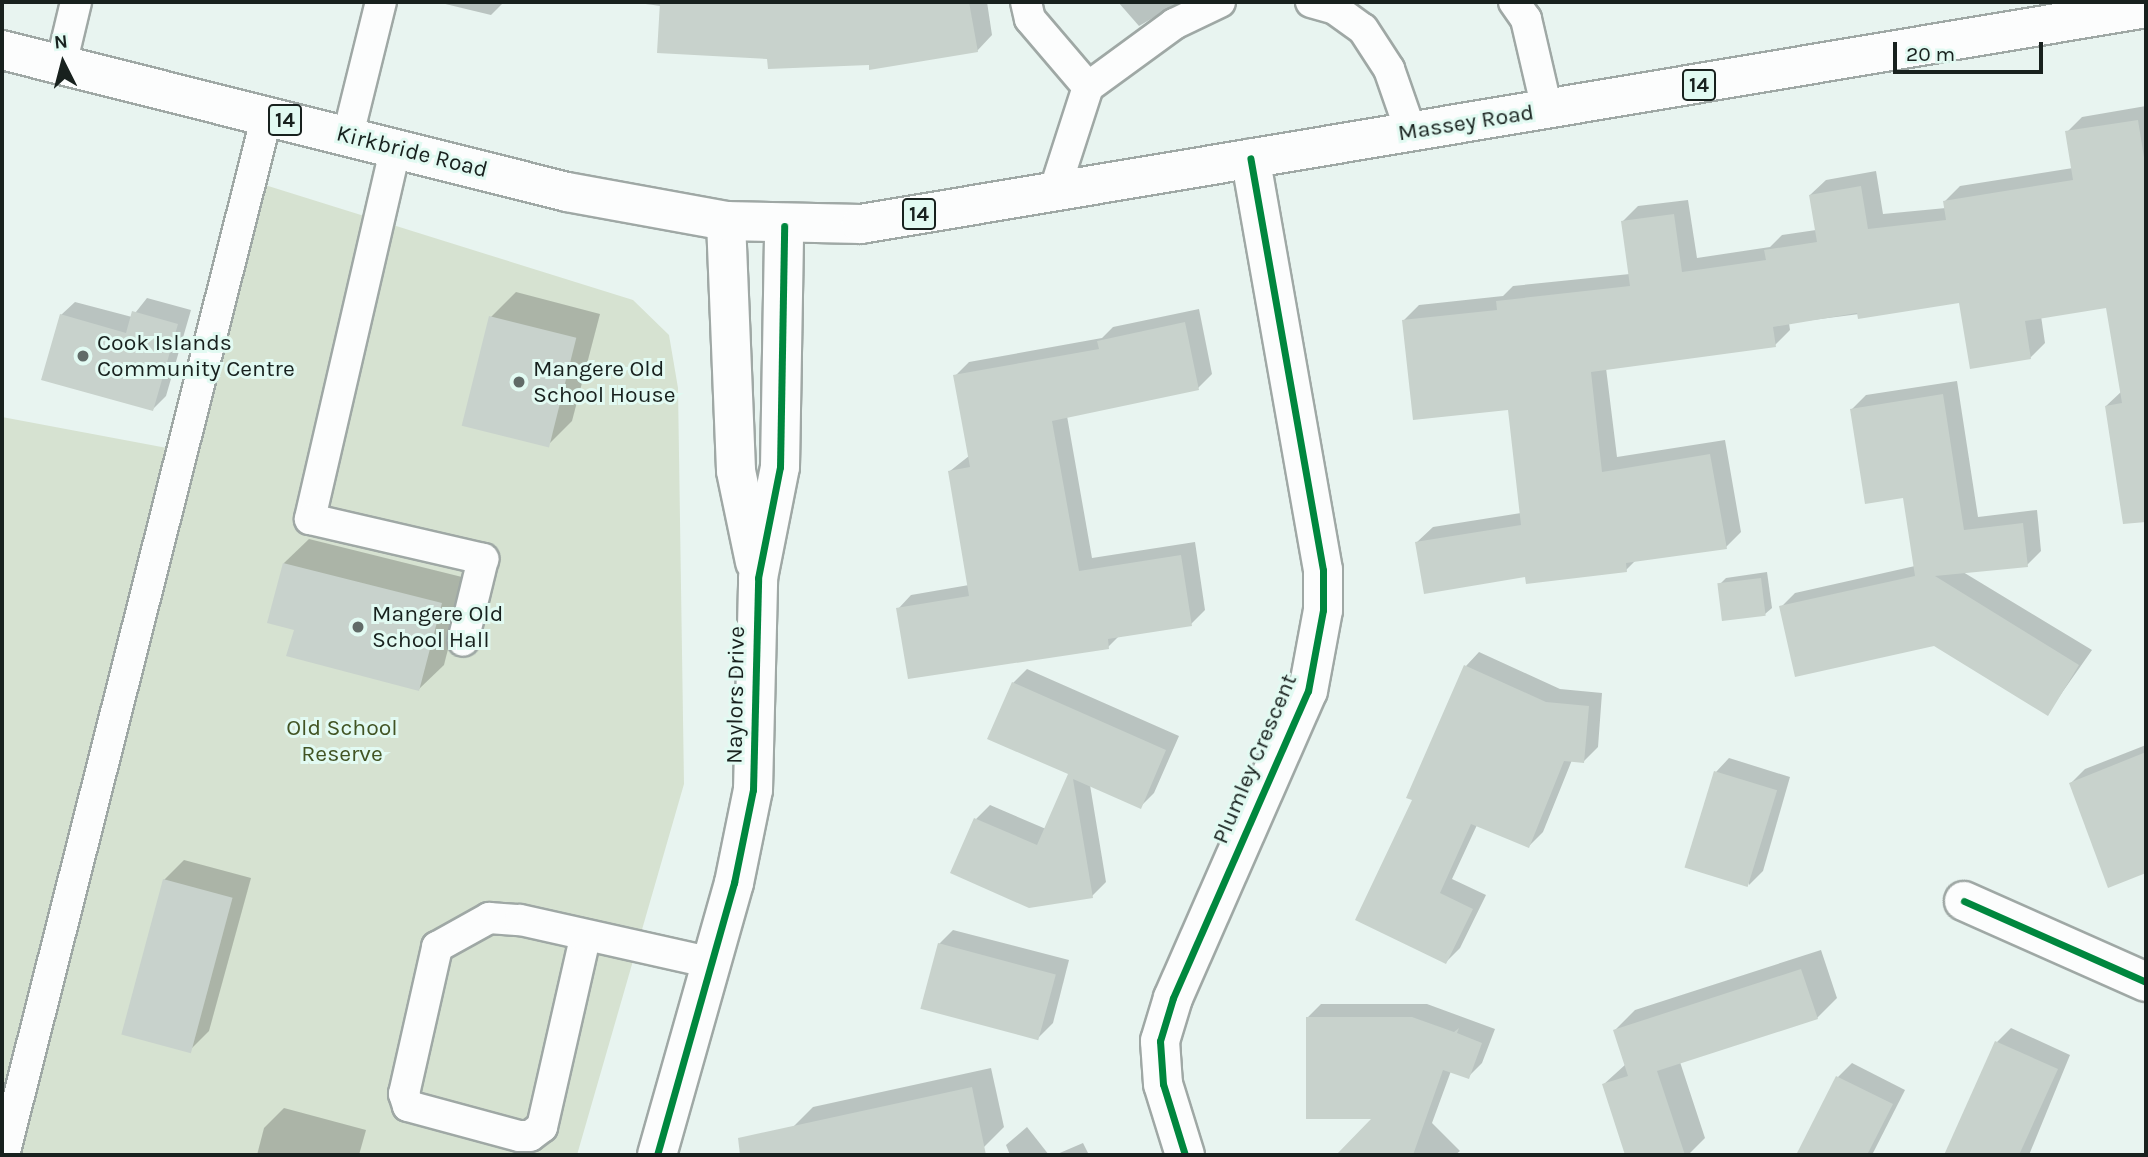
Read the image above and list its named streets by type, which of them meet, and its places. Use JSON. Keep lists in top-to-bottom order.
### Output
{
  "streets": {
    "street": [
      "14",
      "Massey Road",
      "Kirkbride Road",
      "Naylors Drive",
      "Plumley Crescent"
    ]
  },
  "crossings": [
    ["Massey Road", "Kirkbride Road"],
    ["Massey Road", "Naylors Drive"],
    ["Massey Road", "Plumley Crescent"],
    ["Kirkbride Road", "Naylors Drive"]
  ],
  "parks": ["Old School Reserve"],
  "places": ["Cook Islands Community Centre", "Mangere Old School House", "Mangere Old School Hall"],
  "scale_bar": "20 m",
  "north": "top"
}
